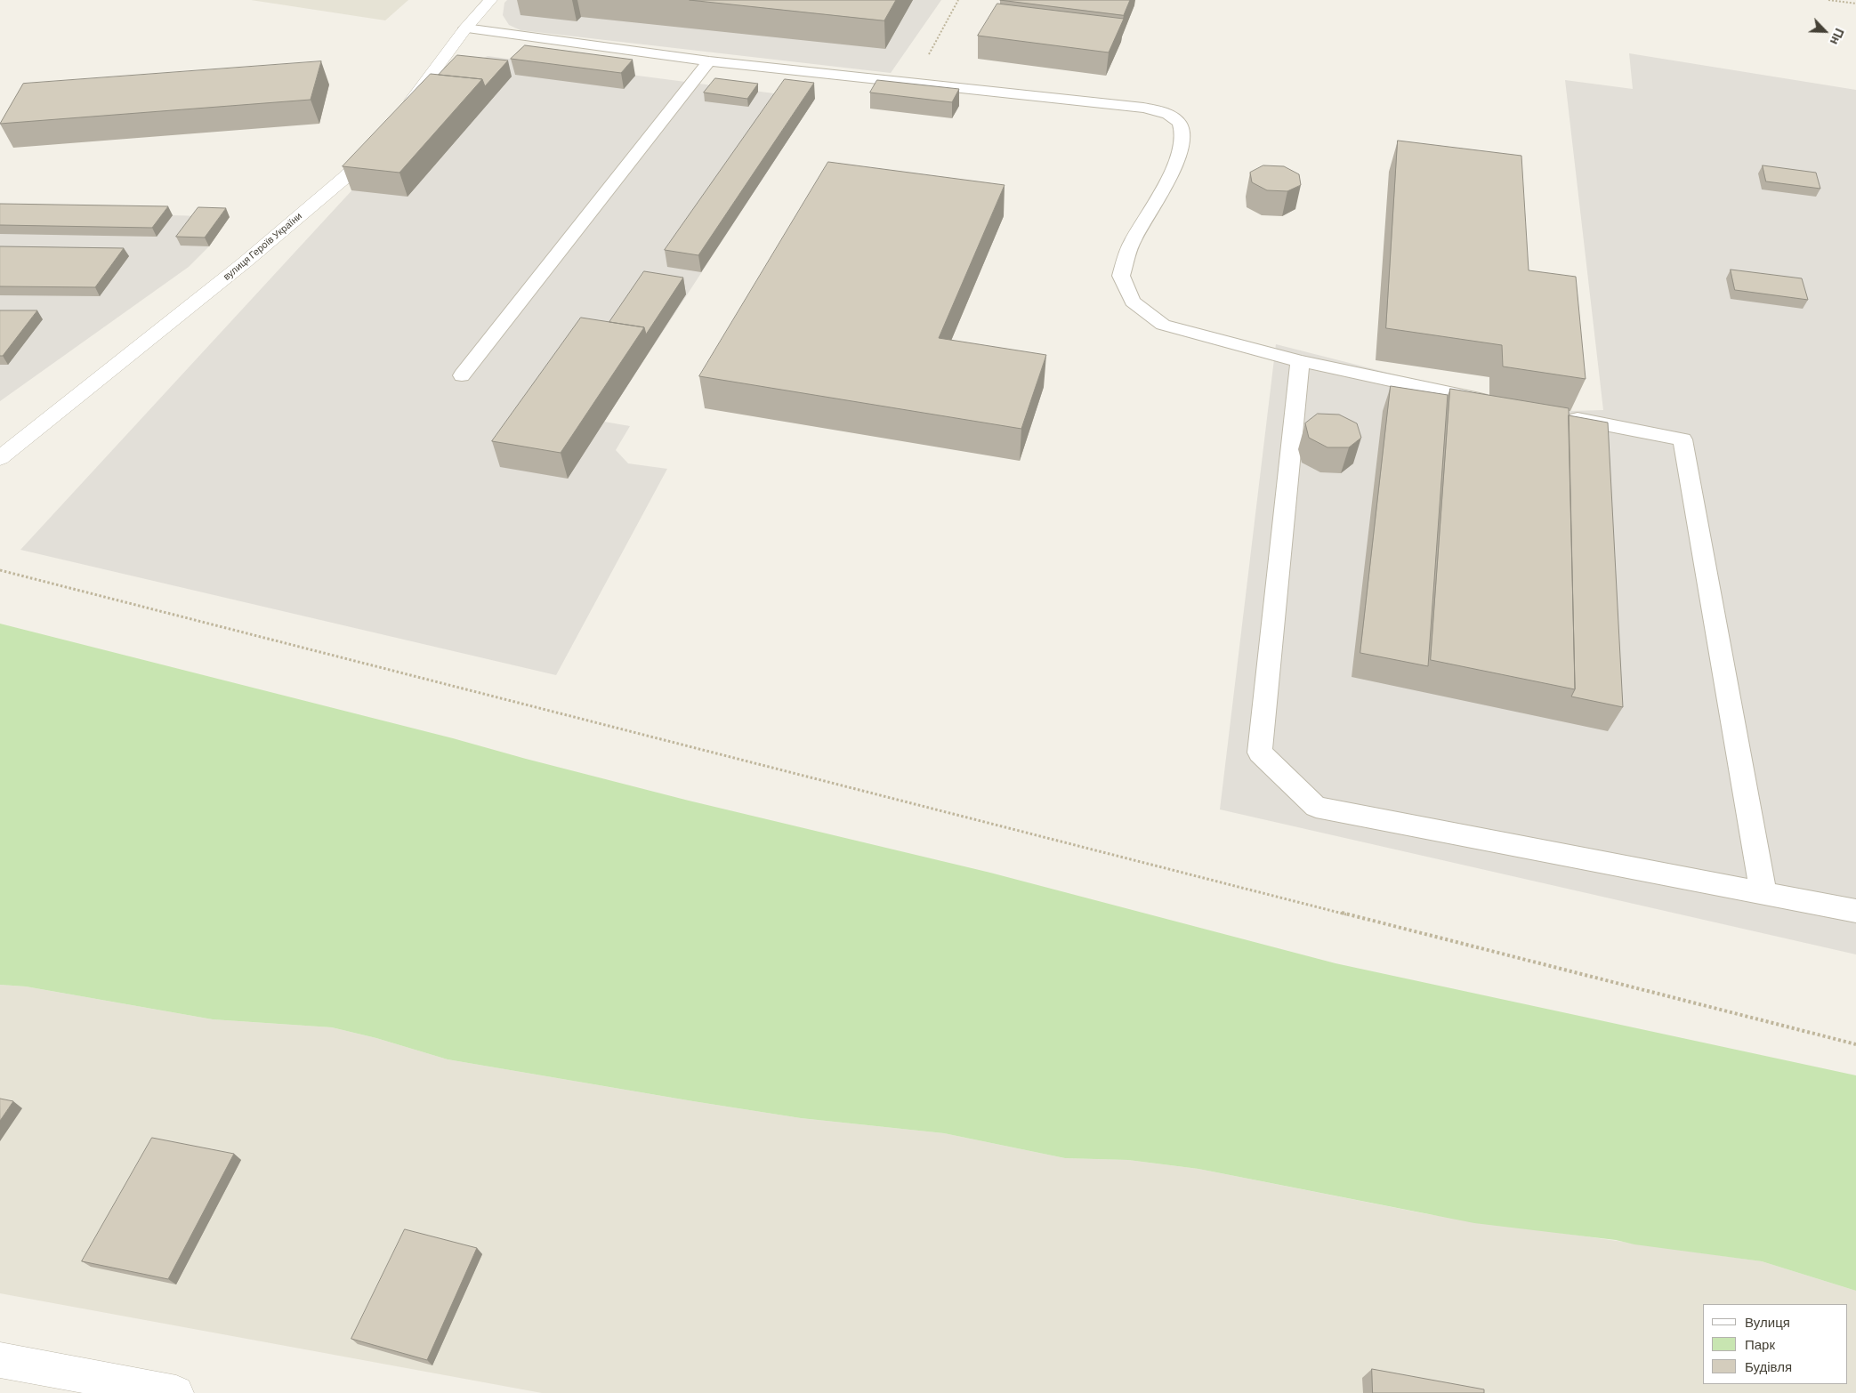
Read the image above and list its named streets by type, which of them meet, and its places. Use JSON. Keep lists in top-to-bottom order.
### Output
{
  "streets": {
    "street": ["вулиця Героїв України"]
  },
  "legend": ["Вулиця", "Парк", "Будівля"],
  "north": "bottom right"
}
